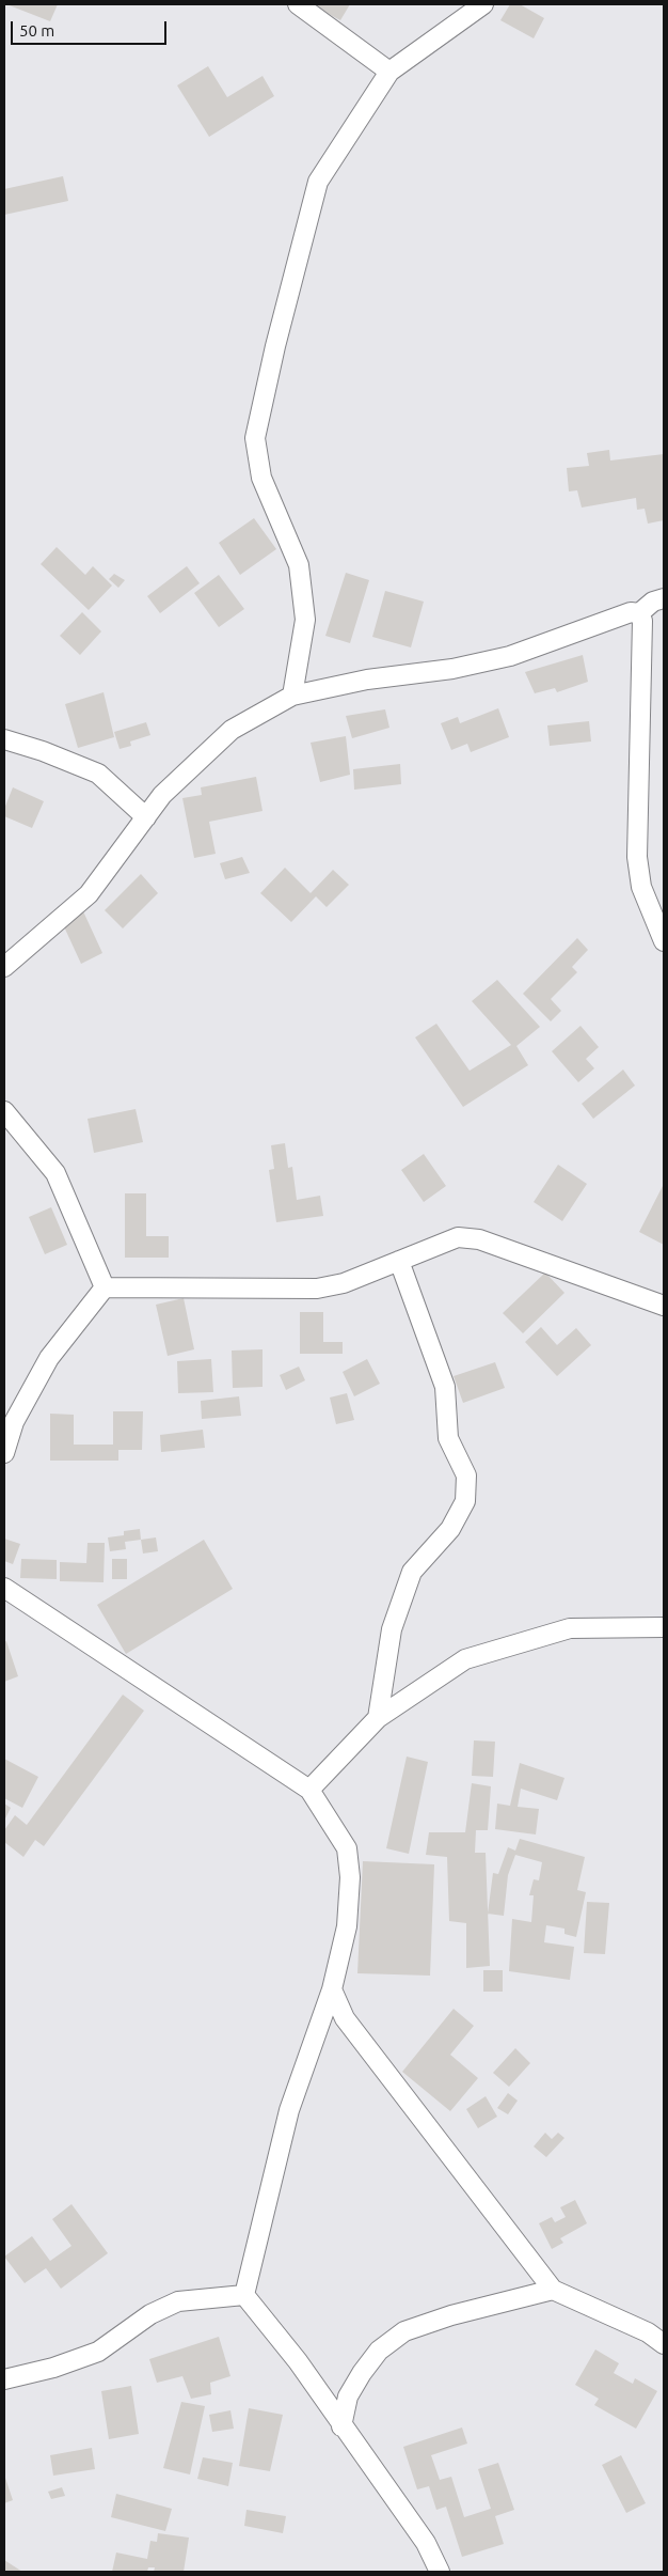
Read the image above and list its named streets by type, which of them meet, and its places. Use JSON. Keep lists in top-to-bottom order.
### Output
{
  "scale_bar": "50 m"
}
